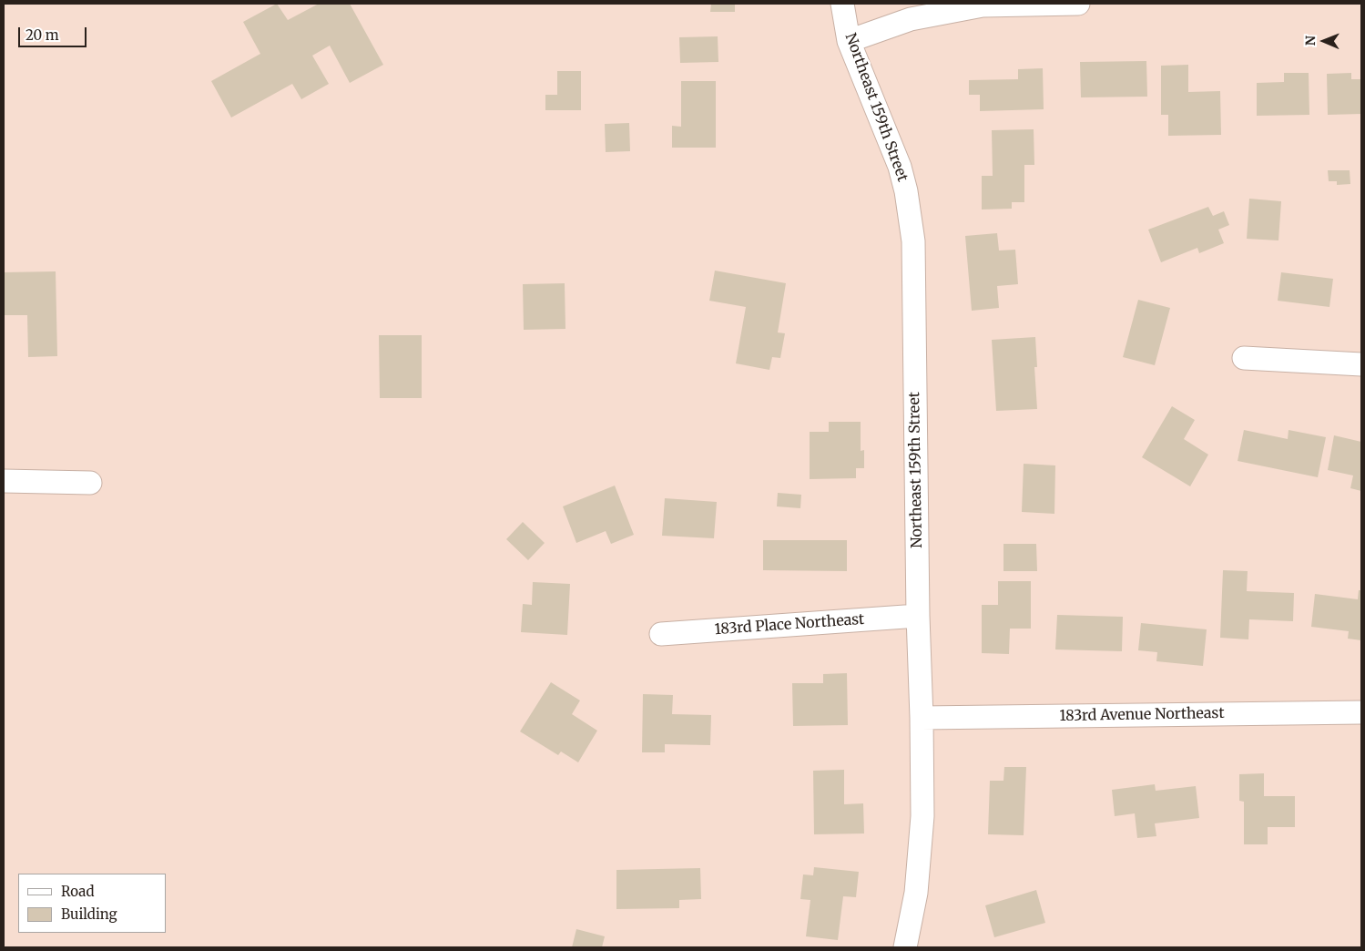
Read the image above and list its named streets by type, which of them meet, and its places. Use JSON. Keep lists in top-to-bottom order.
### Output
{
  "streets": {
    "street": ["Northeast 159th Street", "183rd Place Northeast", "183rd Avenue Northeast"]
  },
  "crossings": [
    ["Northeast 159th Street", "183rd Place Northeast"],
    ["Northeast 159th Street", "183rd Avenue Northeast"]
  ],
  "legend": ["Road", "Building"],
  "scale_bar": "20 m",
  "north": "left"
}
